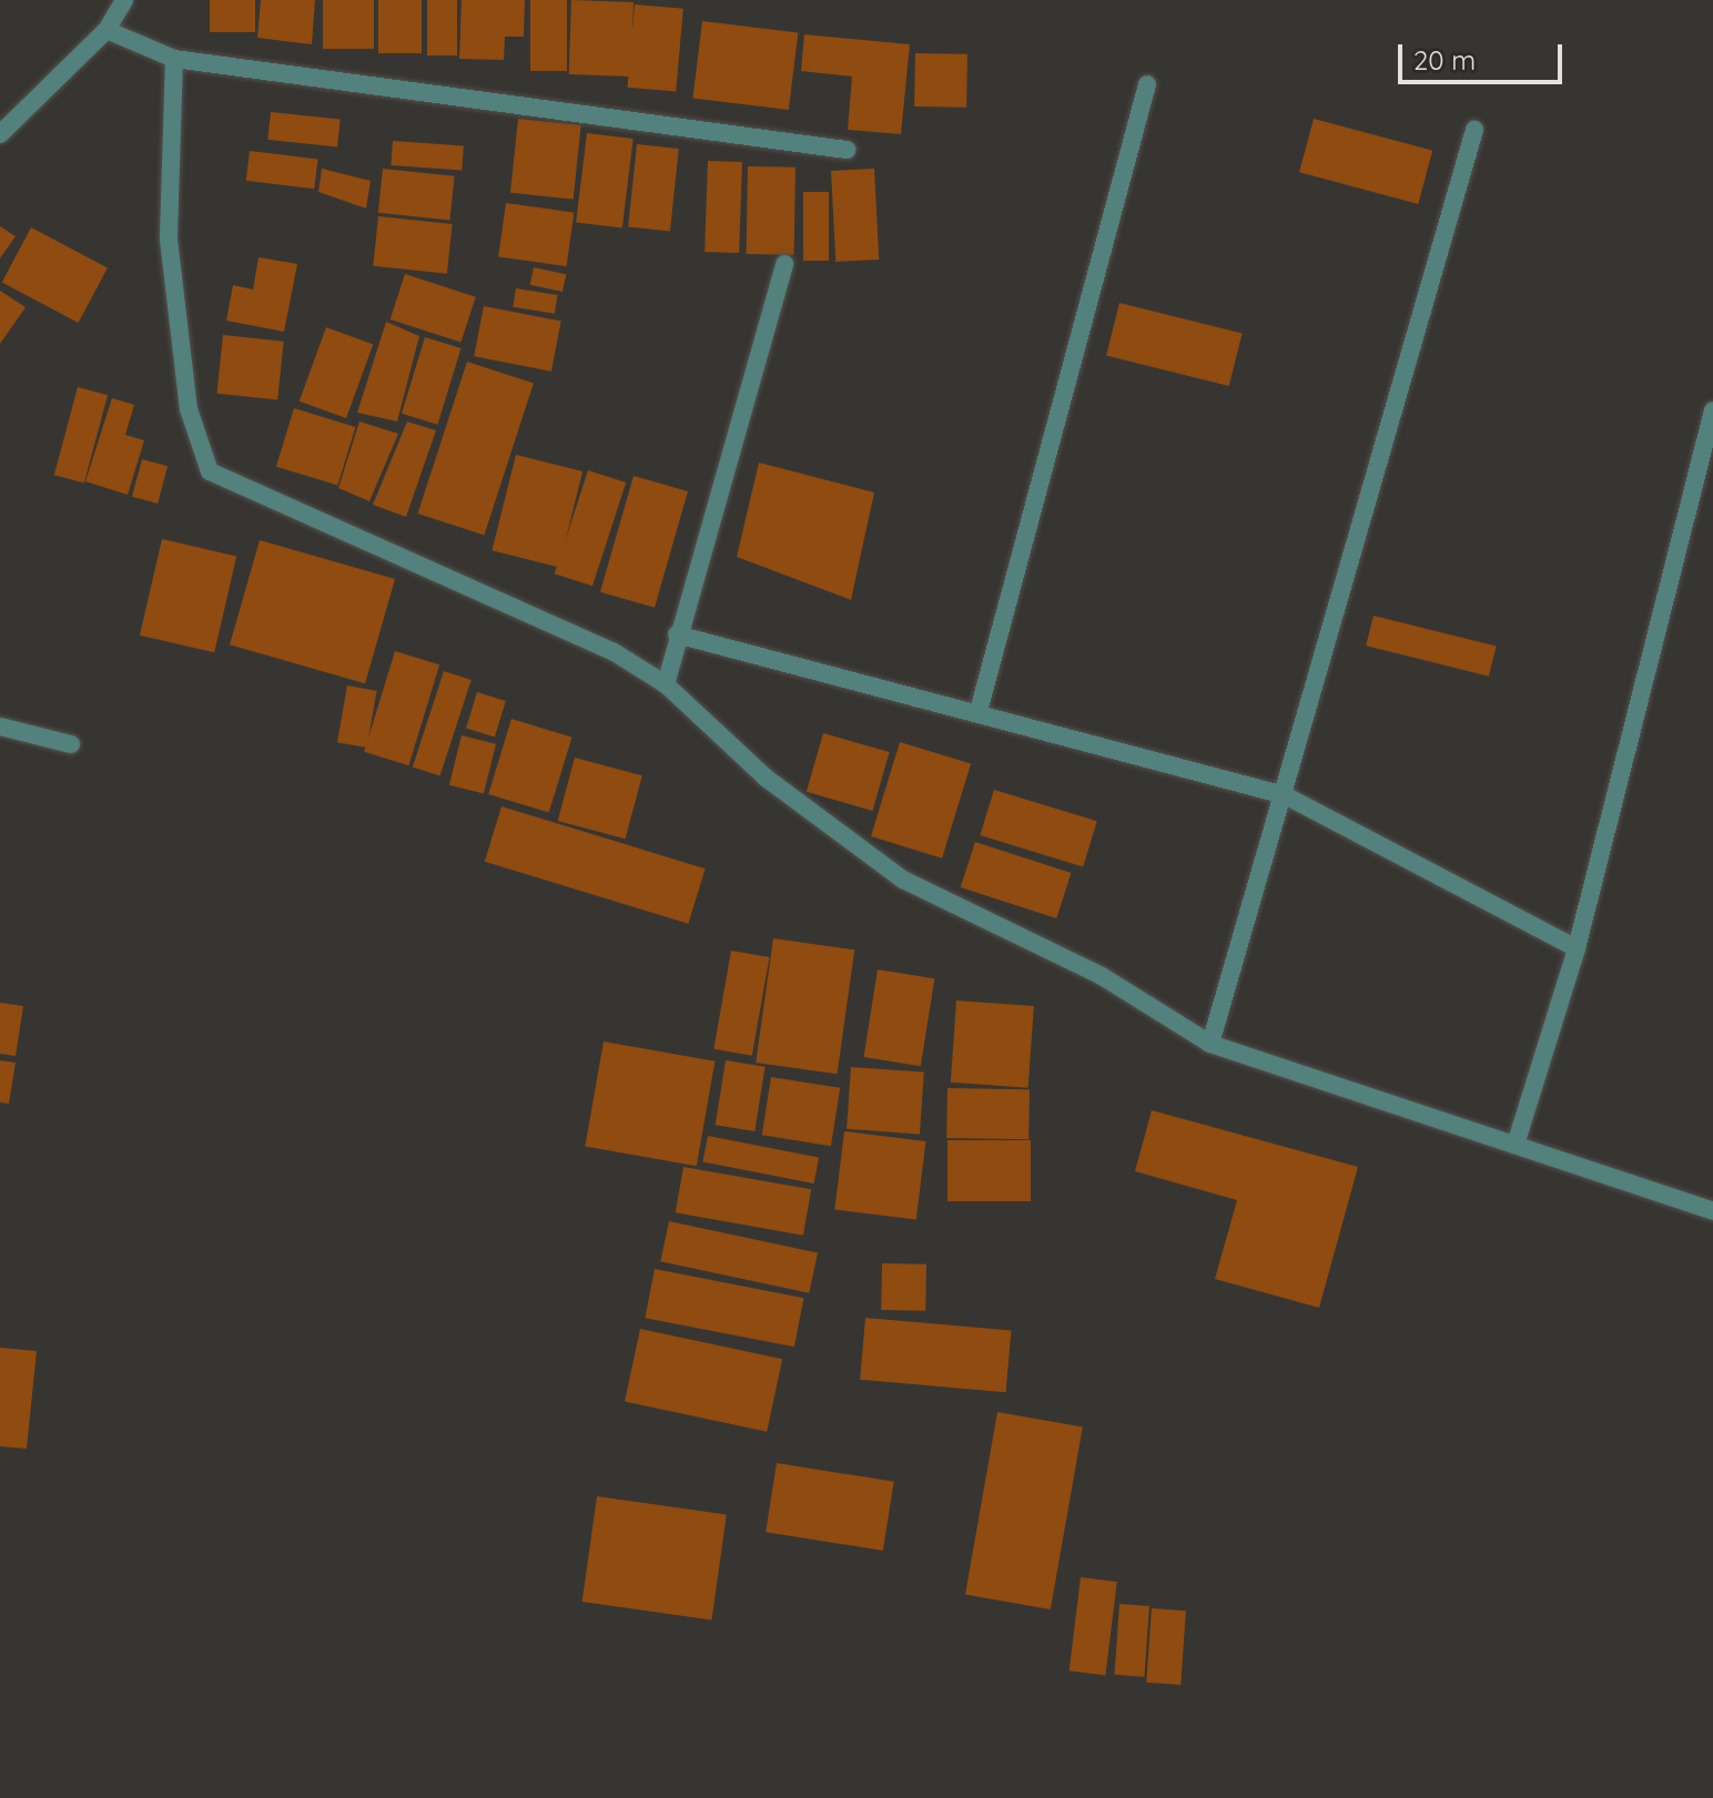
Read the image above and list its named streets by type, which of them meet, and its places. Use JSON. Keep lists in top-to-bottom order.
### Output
{
  "scale_bar": "20 m"
}
